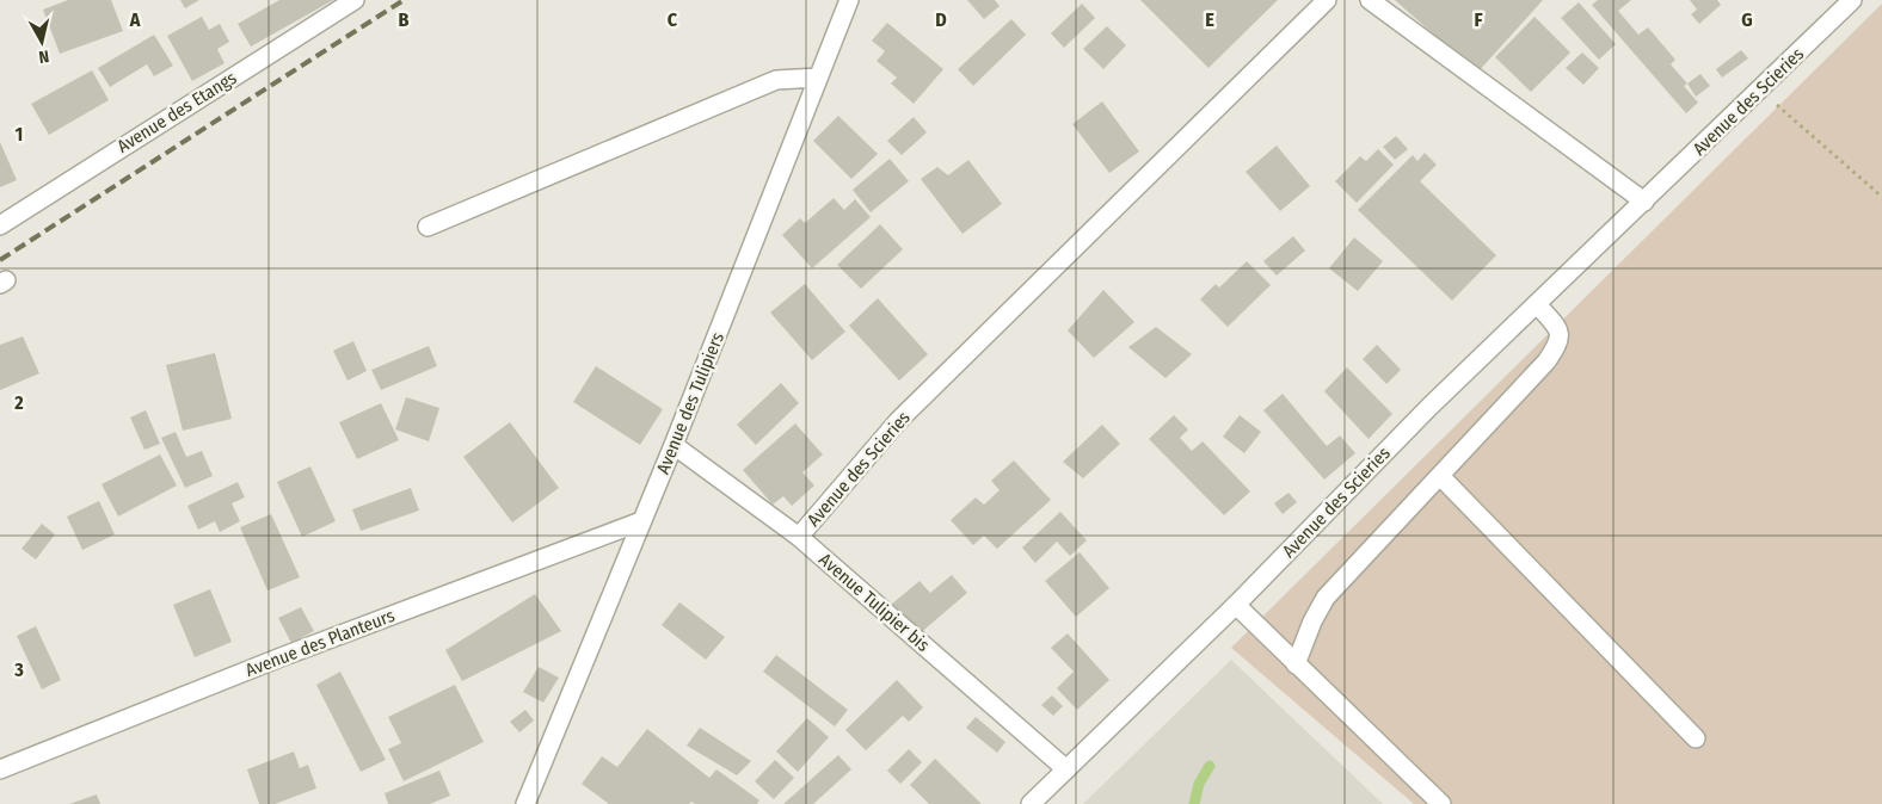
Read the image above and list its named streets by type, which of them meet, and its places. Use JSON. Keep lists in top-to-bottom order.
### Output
{
  "streets": {
    "street": [
      "Avenue des Scieries",
      "Avenue des Etangs",
      "Avenue des Tulipiers",
      "Avenue Tulipier bis",
      "Avenue des Planteurs"
    ]
  },
  "crossings": [
    ["Avenue des Scieries", "Avenue Tulipier bis"],
    ["Avenue des Tulipiers", "Avenue Tulipier bis"],
    ["Avenue des Tulipiers", "Avenue des Planteurs"]
  ],
  "north": "bottom",
  "grid": {
    "columns": [
      "A",
      "B",
      "C",
      "D",
      "E",
      "F",
      "G"
    ],
    "rows": ["1", "2", "3"]
  }
}
